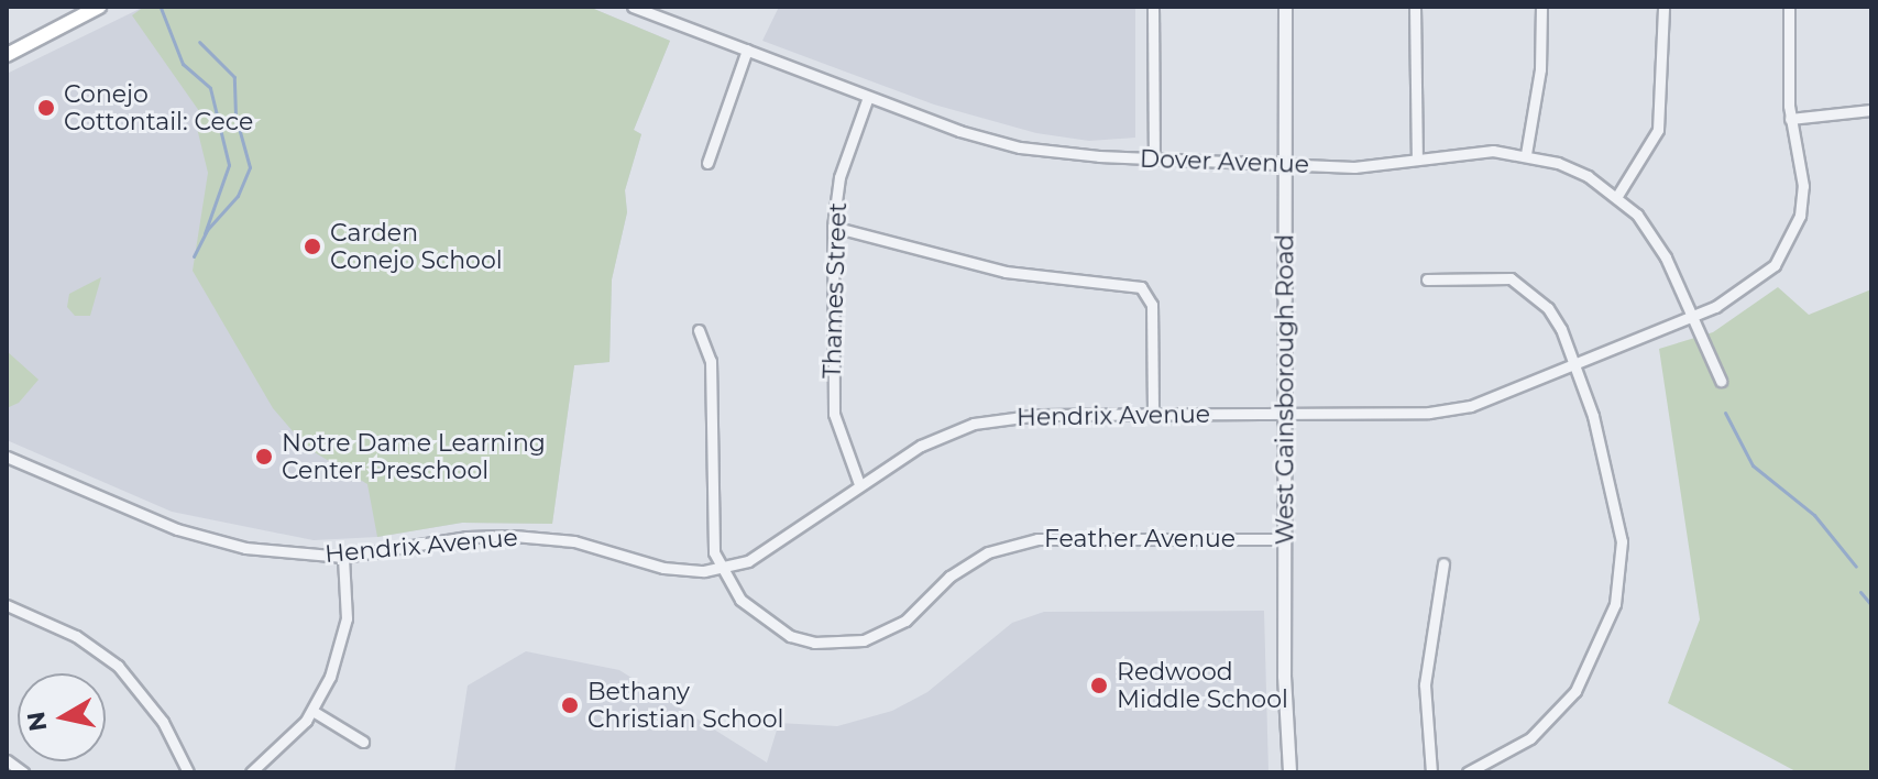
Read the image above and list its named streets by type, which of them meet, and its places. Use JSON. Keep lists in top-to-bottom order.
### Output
{
  "streets": {
    "street": [
      "Dover Avenue",
      "Thames Street",
      "West Gainsborough Road",
      "Hendrix Avenue",
      "Feather Avenue"
    ]
  },
  "crossings": [
    ["Dover Avenue", "Thames Street"],
    ["Dover Avenue", "West Gainsborough Road"],
    ["Dover Avenue", "Hendrix Avenue"],
    ["Thames Street", "Hendrix Avenue"],
    ["West Gainsborough Road", "Hendrix Avenue"],
    ["West Gainsborough Road", "Feather Avenue"],
    ["Hendrix Avenue", "Feather Avenue"]
  ],
  "places": [
    "Conejo Cottontail: Cece",
    "Carden Conejo School",
    "Notre Dame Learning Center Preschool",
    "Redwood Middle School",
    "Bethany Christian School"
  ],
  "north": "left"
}
